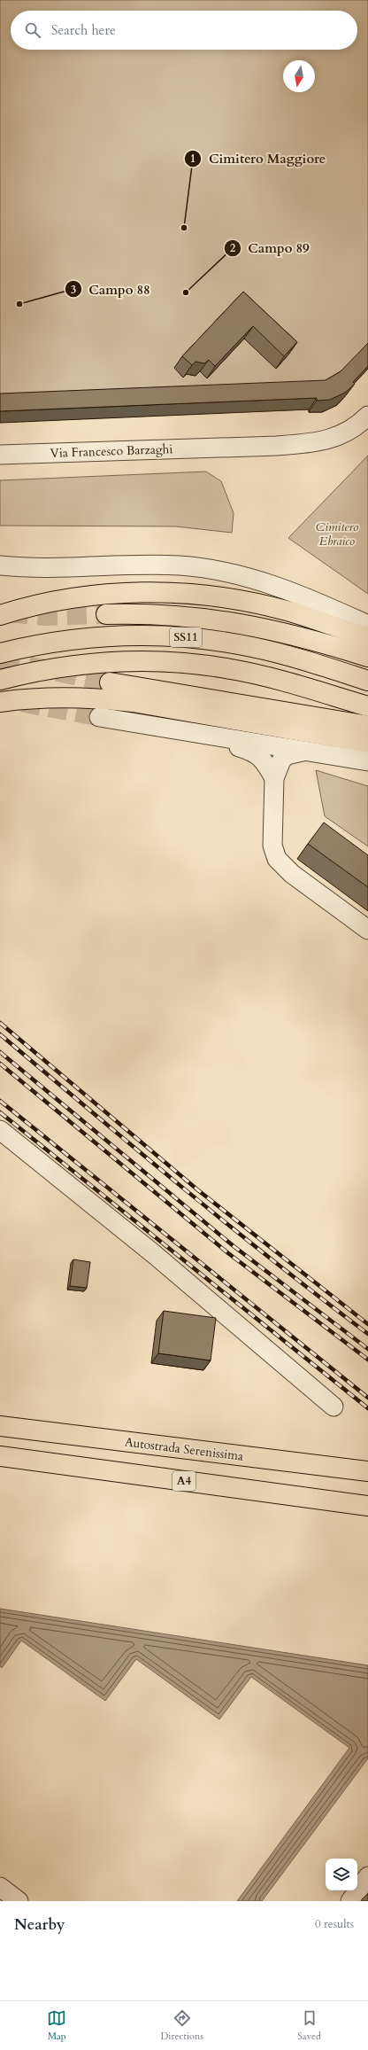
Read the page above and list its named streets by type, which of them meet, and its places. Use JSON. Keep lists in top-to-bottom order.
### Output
{
  "streets": {
    "highway": ["SS11", "Autostrada Serenissima", "A4"],
    "street": ["Via Francesco Barzaghi"]
  },
  "parks": ["Cimitero Ebraico"],
  "places": ["Cimitero Maggiore", "Campo 89", "Campo 88"],
  "north": "bottom",
  "page": {
    "search": "Search here",
    "heading": ["Nearby", "0 results"],
    "nav": ["Map", "Directions", "Saved"]
  }
}
